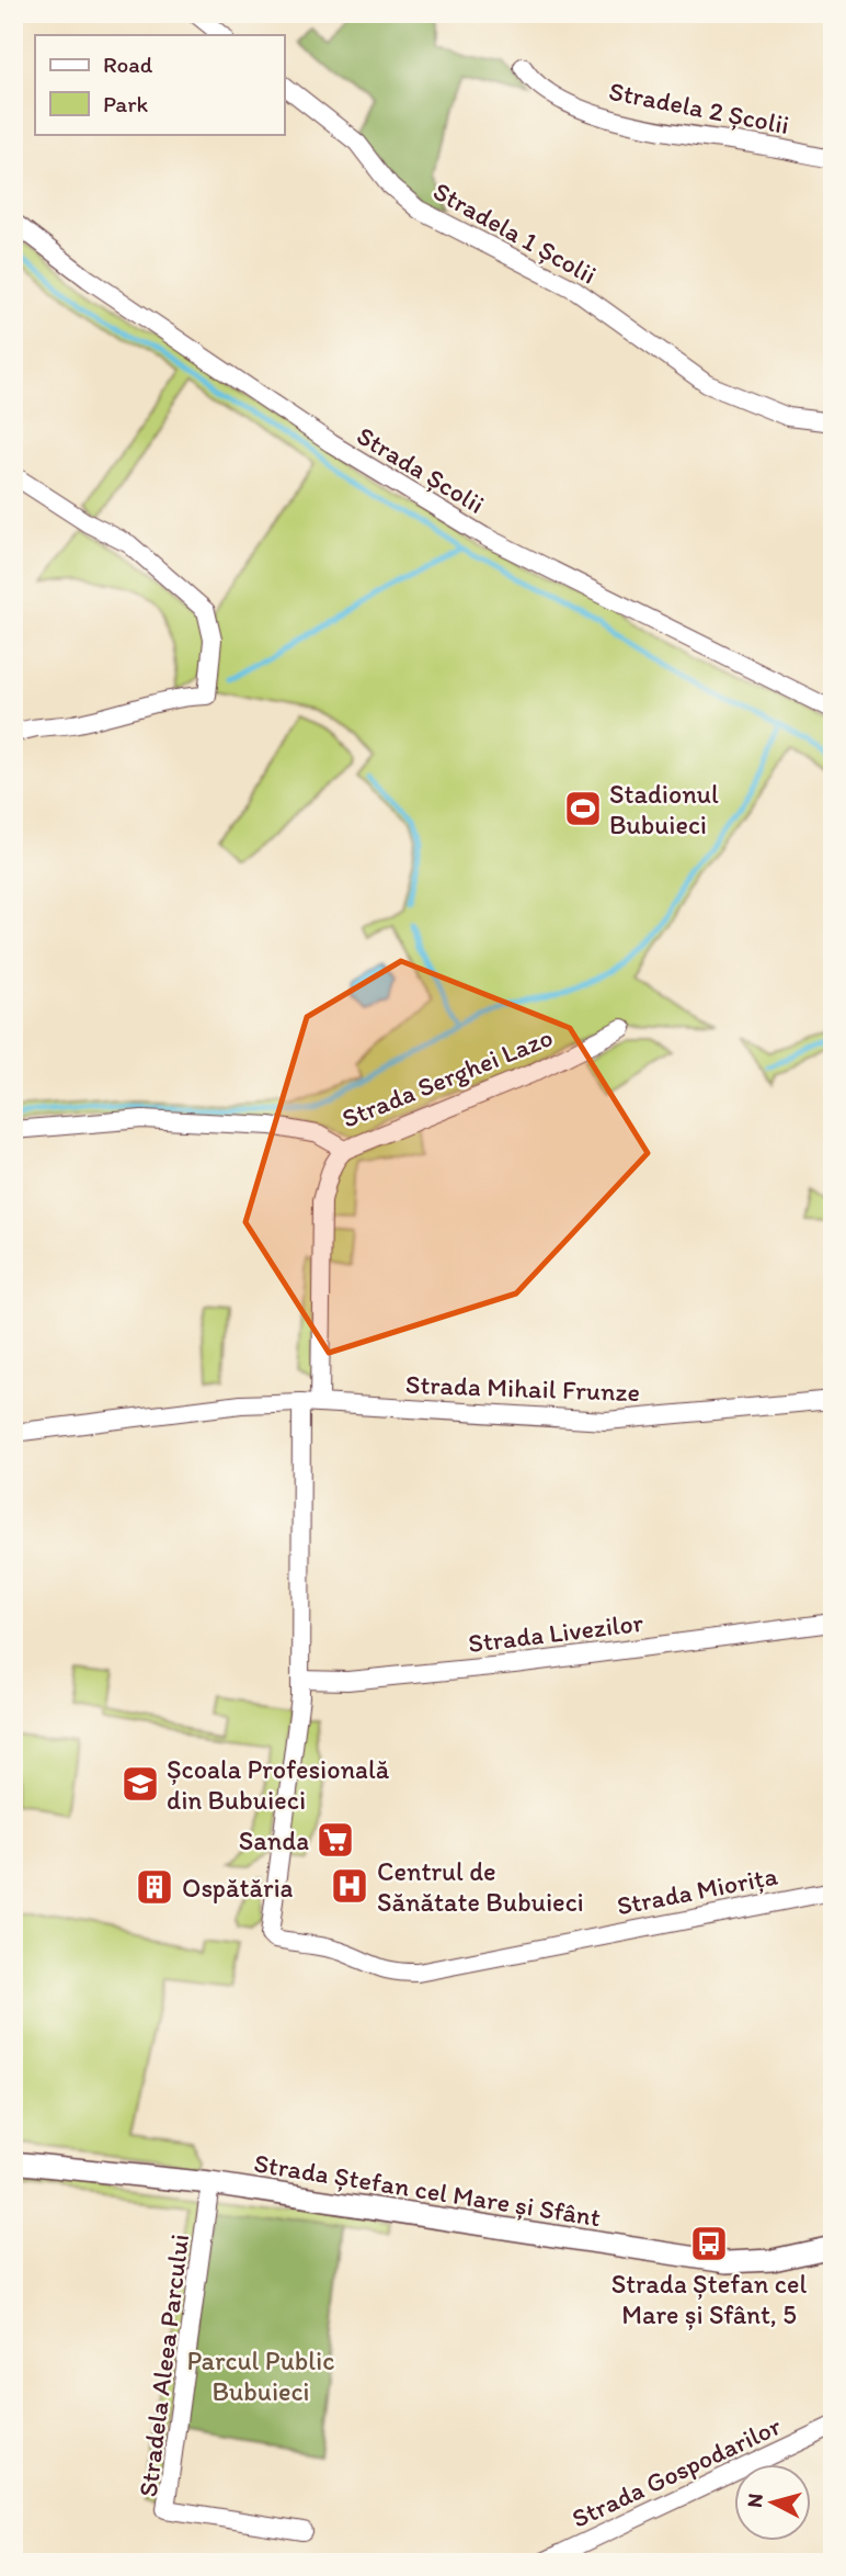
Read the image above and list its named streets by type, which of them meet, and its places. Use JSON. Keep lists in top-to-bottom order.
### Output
{
  "streets": {
    "street": [
      "Stradela 2 Școlii",
      "Stradela 1 Școlii",
      "Strada Școlii",
      "Strada Serghei Lazo",
      "Strada Mihail Frunze",
      "Strada Livezilor",
      "Strada Miorița",
      "Strada Ștefan cel Mare și Sfânt",
      "Stradela Aleea Parcului",
      "Strada Gospodarilor"
    ]
  },
  "crossings": [
    ["Strada Livezilor", "Strada Miorița"],
    ["Strada Ștefan cel Mare și Sfânt", "Stradela Aleea Parcului"]
  ],
  "parks": ["Parcul Public Bubuieci"],
  "places": {
    "sports": ["Stadionul Bubuieci"],
    "school or university": ["Școala Profesională din Bubuieci"],
    "supermarket": ["Sanda"],
    "hospital": ["Centrul de Sănătate Bubuieci"],
    "building": ["Ospătăria"],
    "bus stop": ["Strada Ștefan cel Mare și Sfânt, 5"]
  },
  "legend": ["Road", "Park"],
  "north": "left"
}
